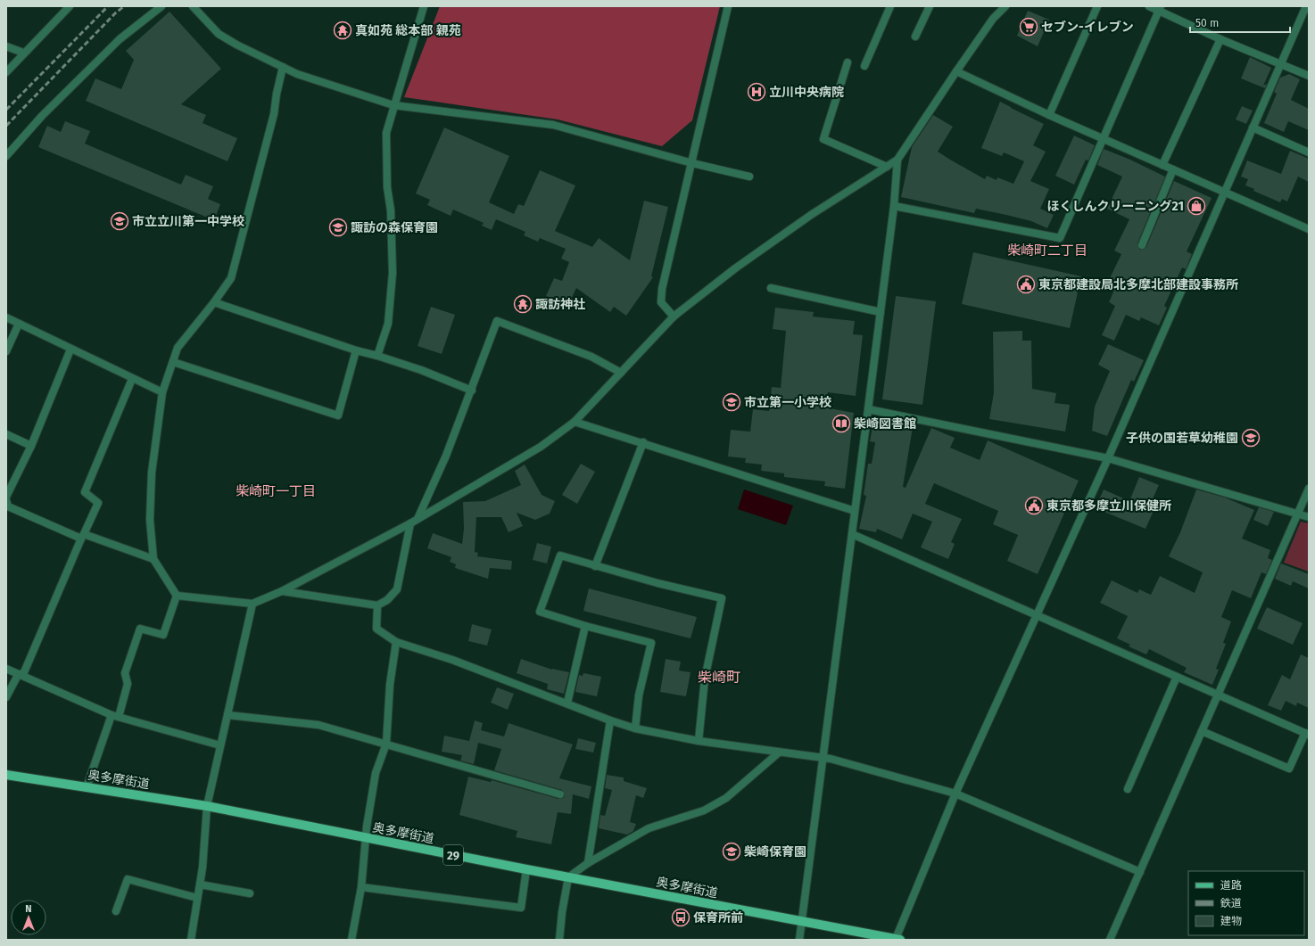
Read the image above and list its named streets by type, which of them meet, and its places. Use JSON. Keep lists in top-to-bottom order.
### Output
{
  "streets": {
    "main road": ["奥多摩街道", "29"]
  },
  "districts": ["柴崎町二丁目", "柴崎町一丁目", "柴崎町"],
  "places": {
    "supermarket": ["セブン-イレブン"],
    "temple": ["真如苑 総本部 親苑", "諏訪神社"],
    "hospital": ["立川中央病院"],
    "shop": ["ほくしんクリーニング21"],
    "school or university": [
      "市立立川第一中学校",
      "諏訪の森保育園",
      "市立第一小学校",
      "子供の国若草幼稚園",
      "柴崎保育園"
    ],
    "public building": ["東京都建設局北多摩北部建設事務所", "東京都多摩立川保健所"],
    "library": ["柴崎図書館"],
    "bus stop": ["保育所前"]
  },
  "legend": ["道路", "鉄道", "建物"],
  "scale_bar": "50 m",
  "north": "top"
}
